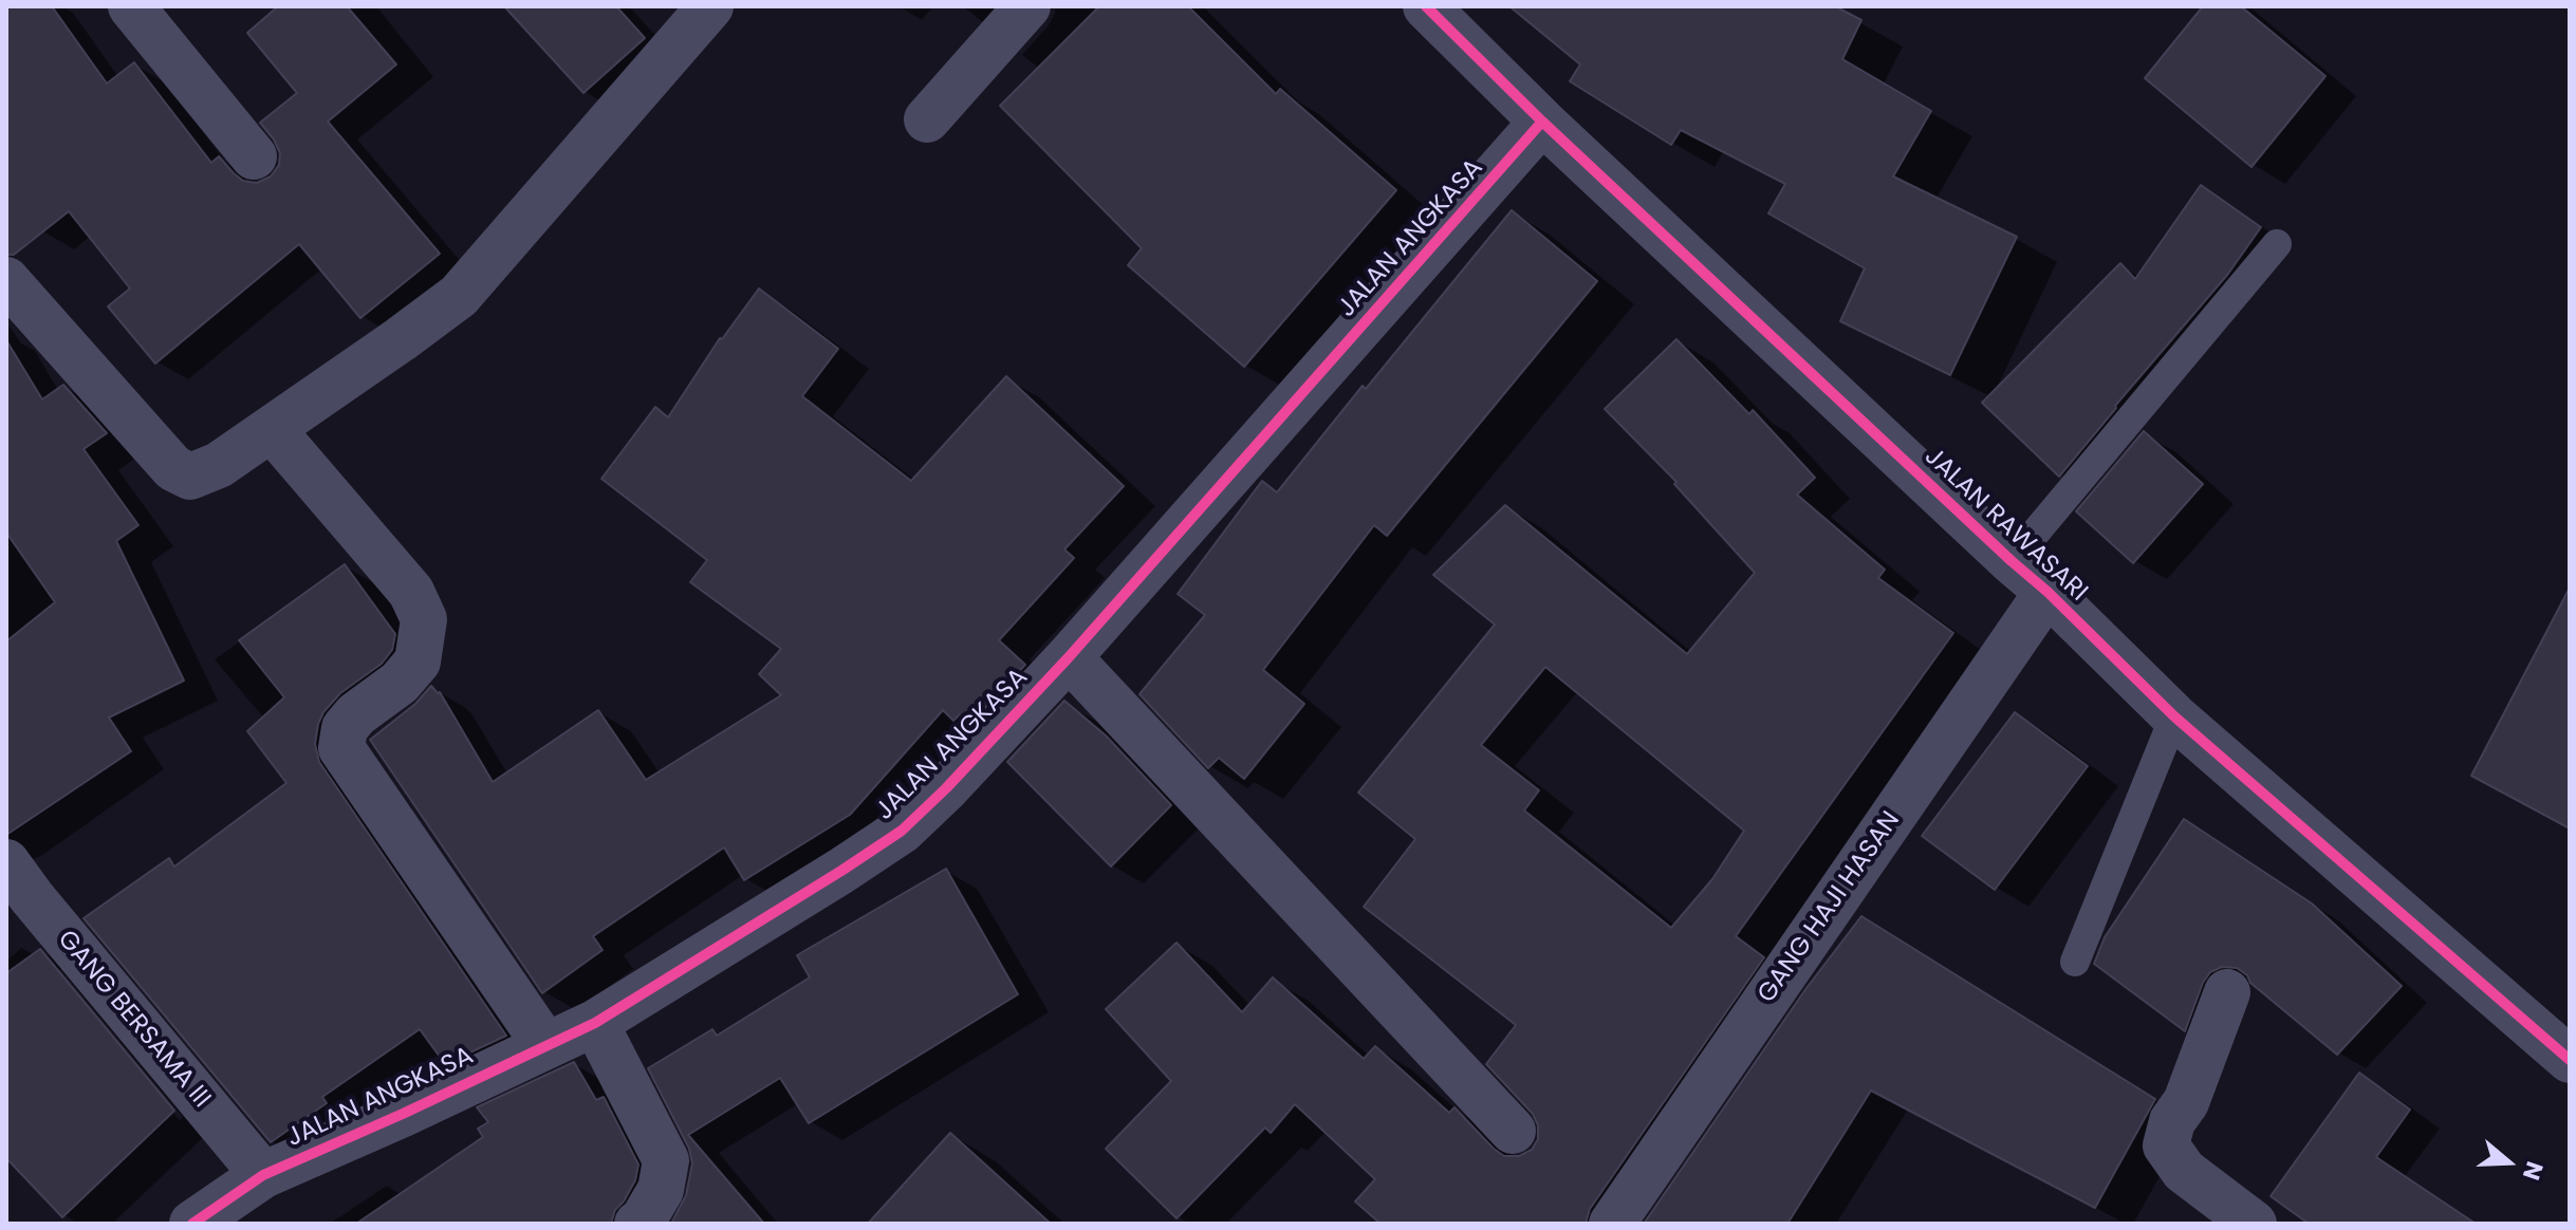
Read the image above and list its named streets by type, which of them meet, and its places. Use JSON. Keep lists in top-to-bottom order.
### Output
{
  "streets": {
    "street": [
      "JALAN ANGKASA",
      "JALAN RAWASARI",
      "GANG HAJI HASAN",
      "GANG BERSAMA III"
    ]
  },
  "crossings": [
    ["JALAN ANGKASA", "JALAN RAWASARI"],
    ["JALAN ANGKASA", "GANG BERSAMA III"],
    ["JALAN RAWASARI", "GANG HAJI HASAN"]
  ],
  "north": "right"
}
